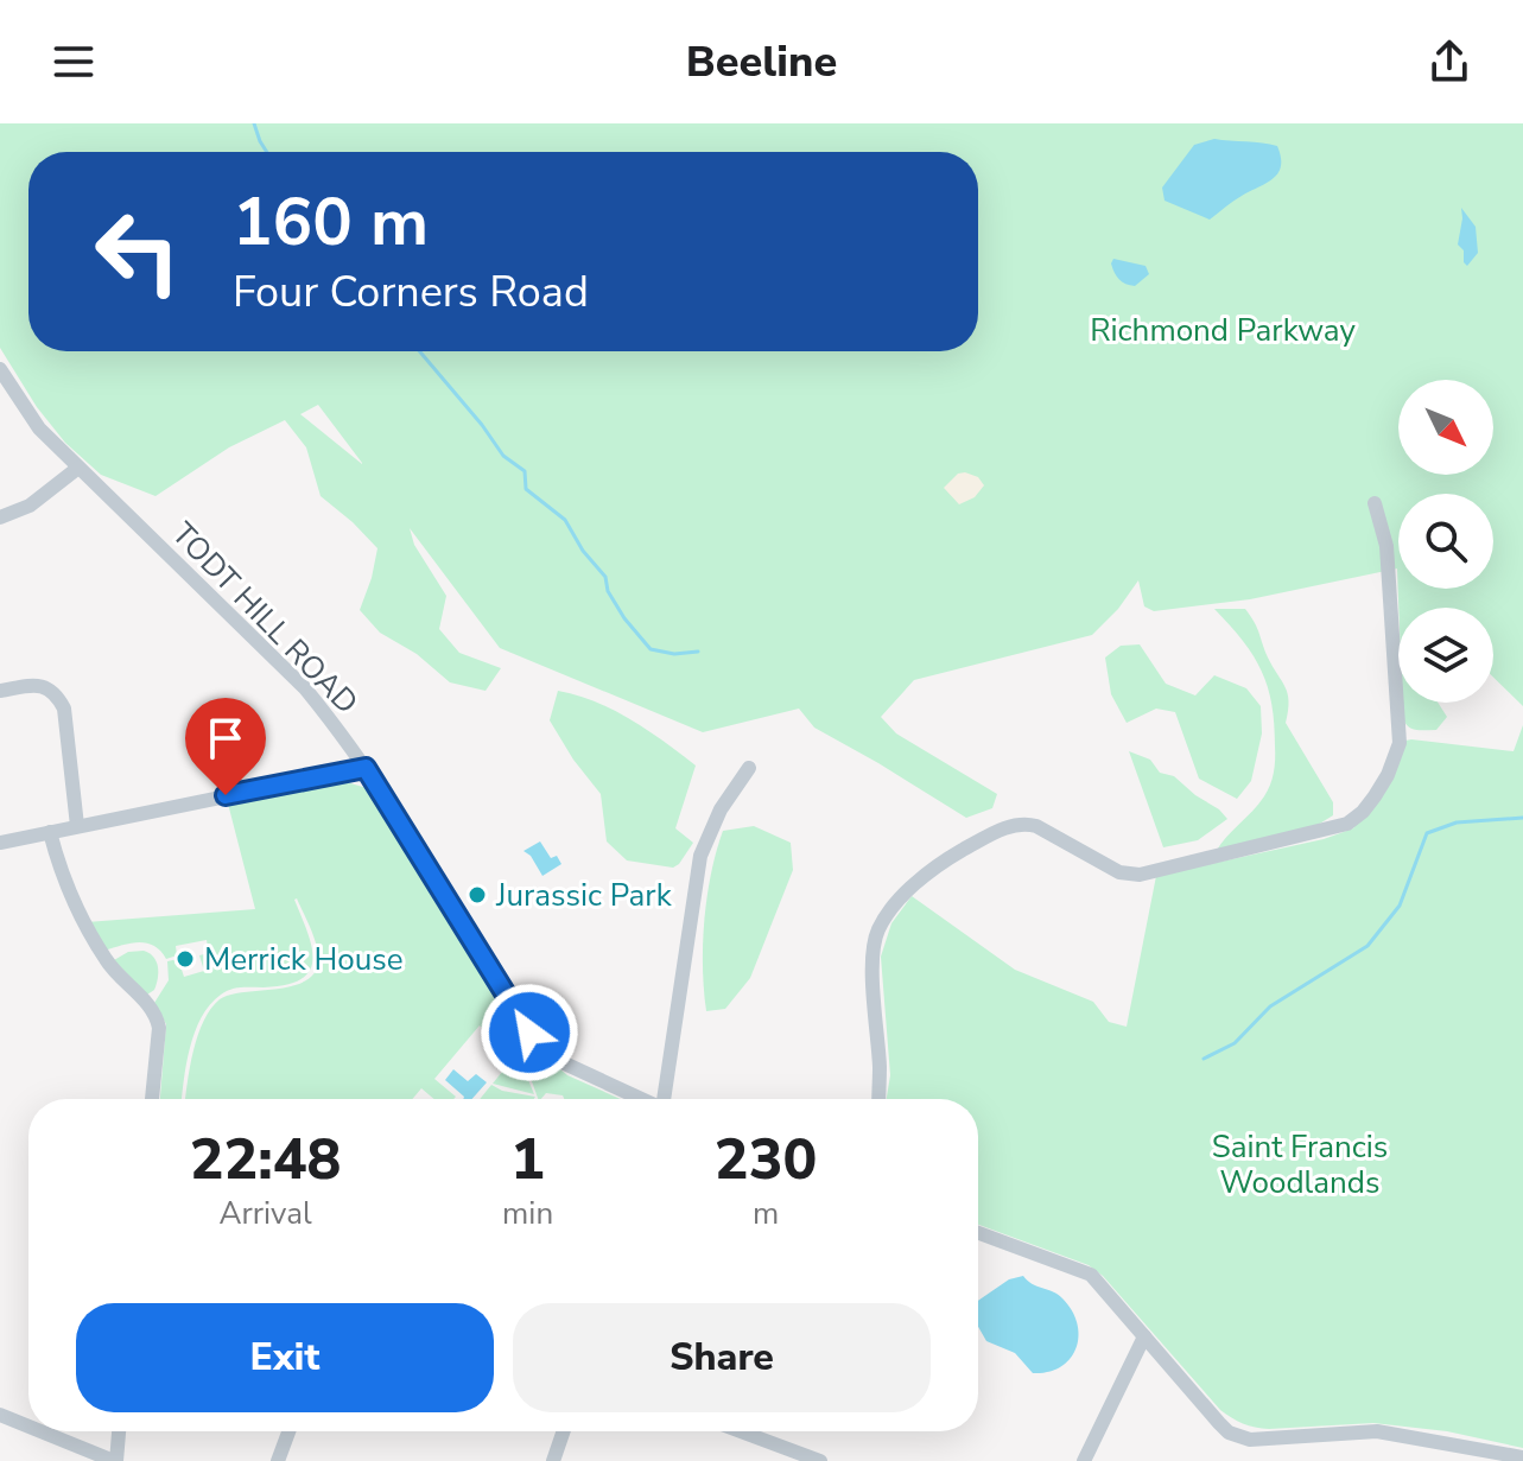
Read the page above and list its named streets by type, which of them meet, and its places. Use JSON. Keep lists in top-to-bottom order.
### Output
{
  "streets": {
    "street": ["TODT HILL ROAD"]
  },
  "parks": ["Richmond Parkway", "Saint Francis Woodlands"],
  "places": ["Jurassic Park", "Merrick House"],
  "north": "bottom right",
  "page": {
    "header": "Beeline",
    "turn": ["160 m", "Four Corners Road"],
    "eta": [
      "22:48",
      "Arrival",
      "1",
      "min",
      "230",
      "m"
    ],
    "buttons": ["Exit", "Share"]
  }
}
